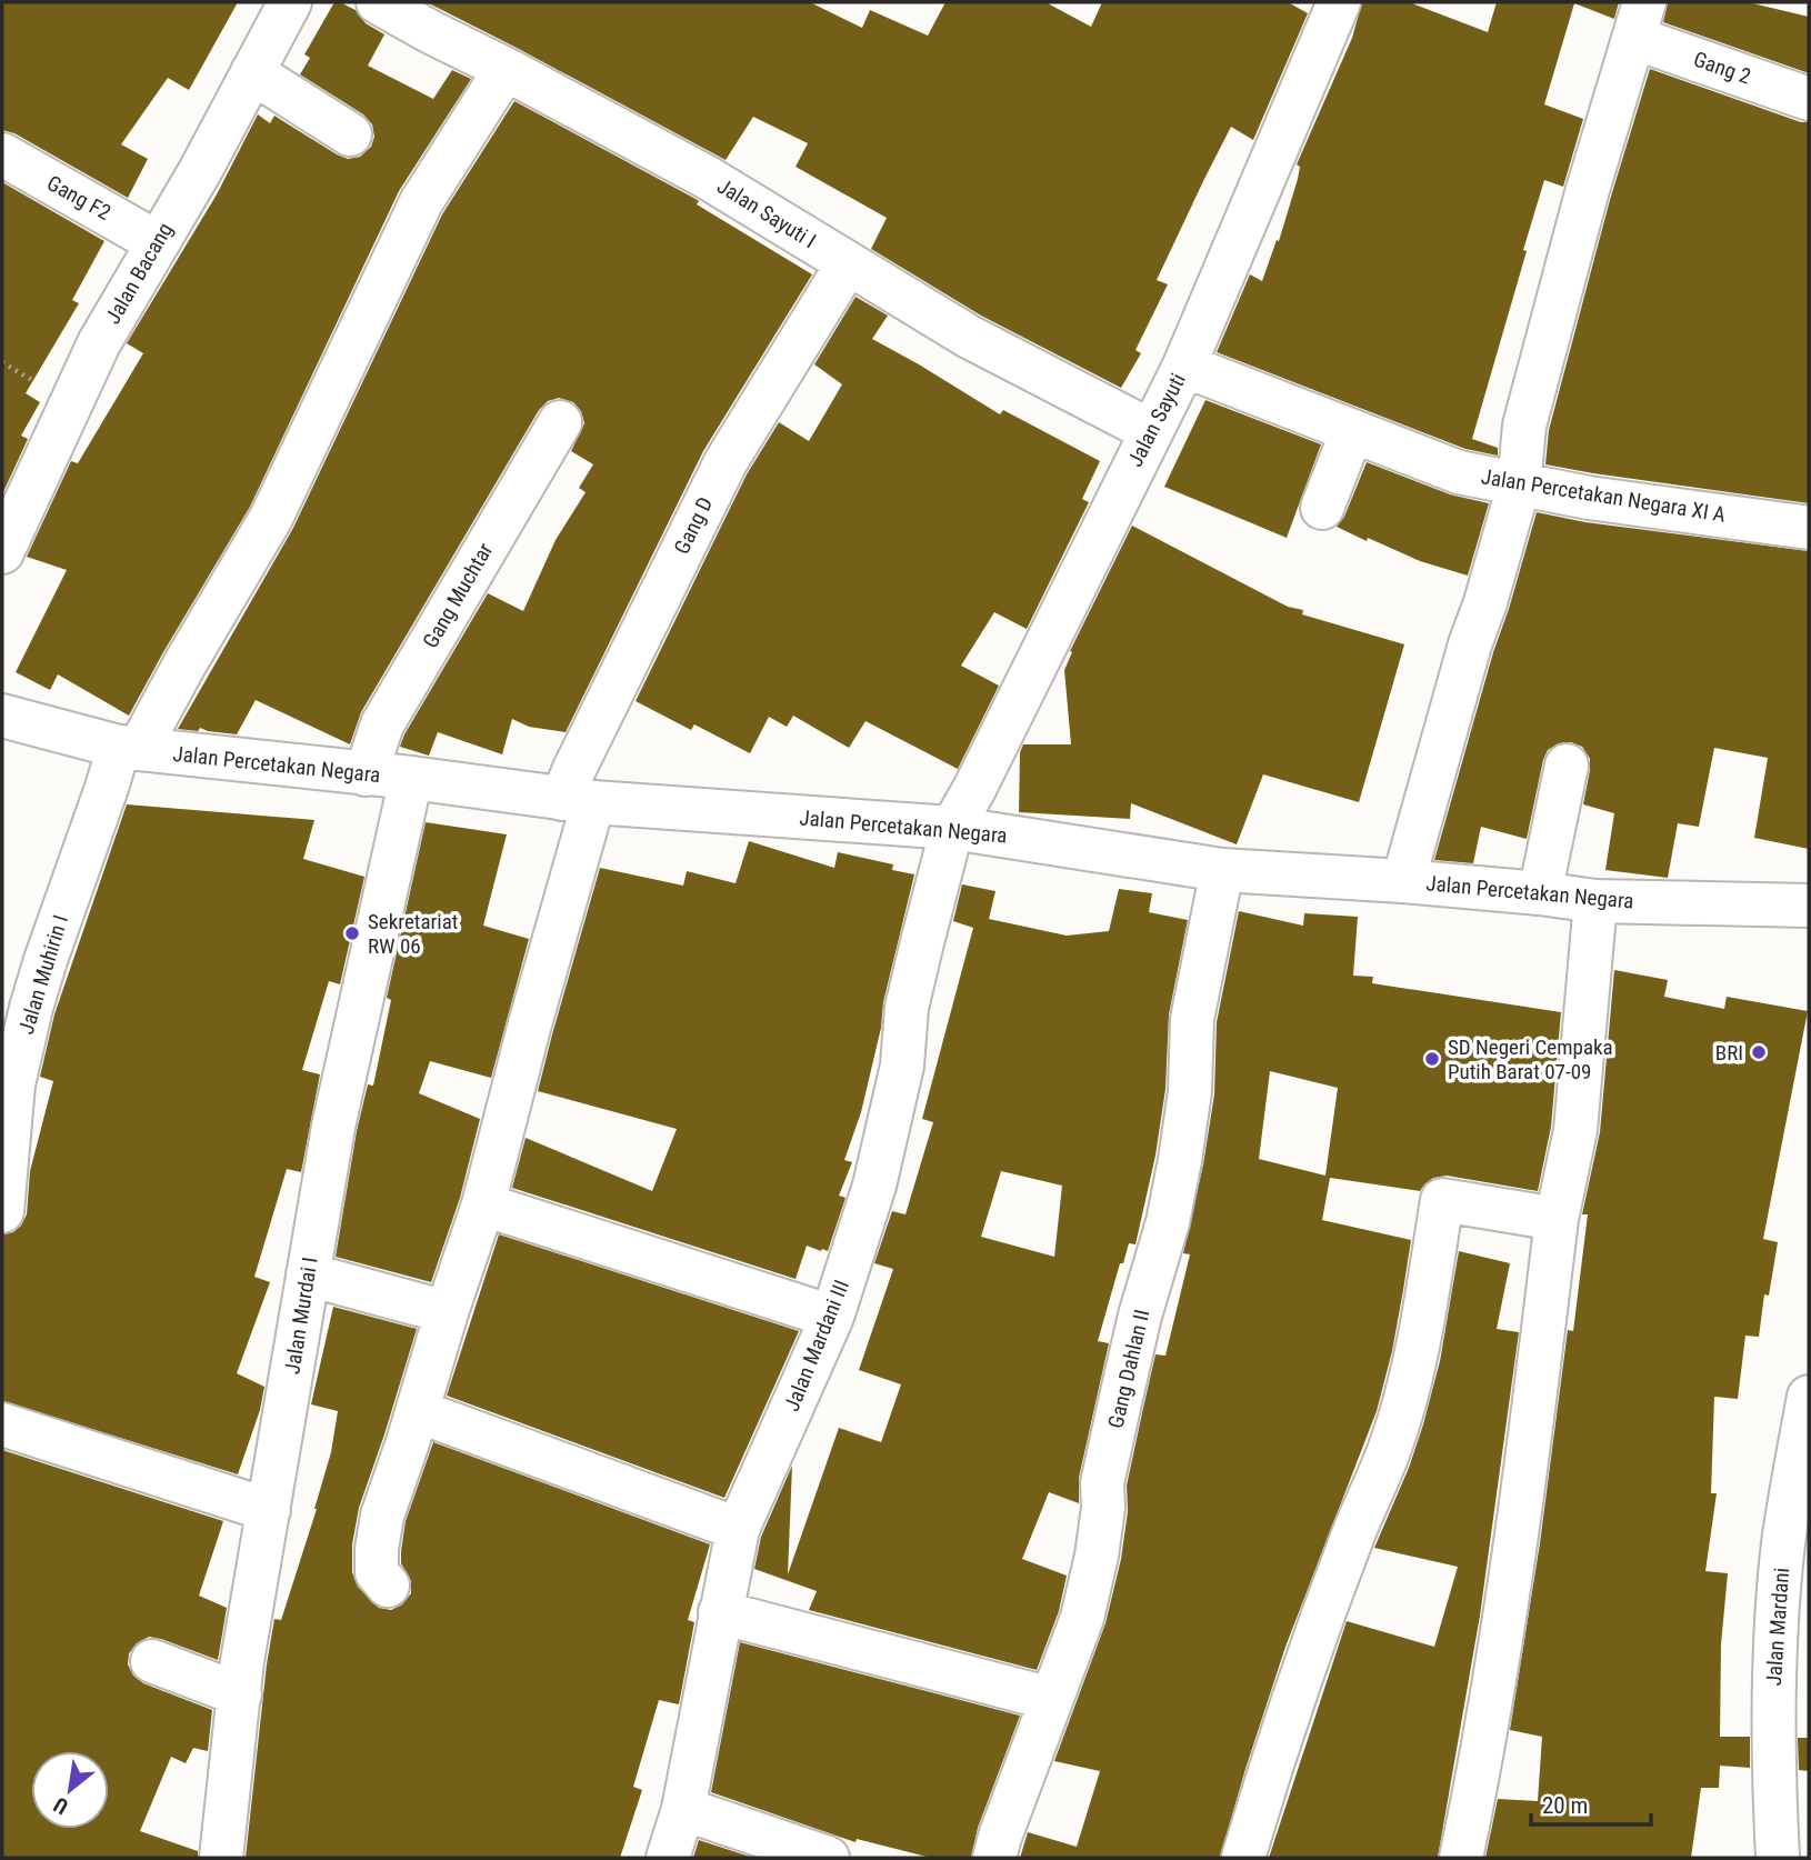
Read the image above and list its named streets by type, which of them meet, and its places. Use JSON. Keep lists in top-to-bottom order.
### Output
{
  "streets": {
    "street": [
      "Gang 2",
      "Gang F2",
      "Jalan Sayuti I",
      "Jalan Bacang",
      "Jalan Sayuti",
      "Jalan Percetakan Negara XI A",
      "Gang D",
      "Gang Muchtar",
      "Jalan Percetakan Negara",
      "Jalan Muhirin I",
      "Jalan Murdai I",
      "Jalan Mardani III",
      "Gang Dahlan II",
      "Jalan Mardani"
    ]
  },
  "crossings": [
    ["Gang F2", "Jalan Bacang"],
    ["Jalan Sayuti I", "Jalan Sayuti"],
    ["Jalan Sayuti I", "Gang D"],
    ["Jalan Sayuti I", "Jalan Muhirin I"],
    ["Jalan Sayuti", "Jalan Percetakan Negara XI A"],
    ["Jalan Sayuti", "Jalan Percetakan Negara"],
    ["Jalan Sayuti", "Jalan Mardani III"],
    ["Gang D", "Jalan Percetakan Negara"],
    ["Gang Muchtar", "Jalan Percetakan Negara"],
    ["Jalan Percetakan Negara", "Jalan Muhirin I"],
    ["Jalan Percetakan Negara", "Jalan Murdai I"],
    ["Jalan Percetakan Negara", "Jalan Mardani III"],
    ["Jalan Percetakan Negara", "Gang Dahlan II"]
  ],
  "places": ["Sekretariat RW 06", "BRI", "SD Negeri Cempaka Putih Barat 07-09"],
  "scale_bar": "20 m",
  "north": "bottom left"
}
